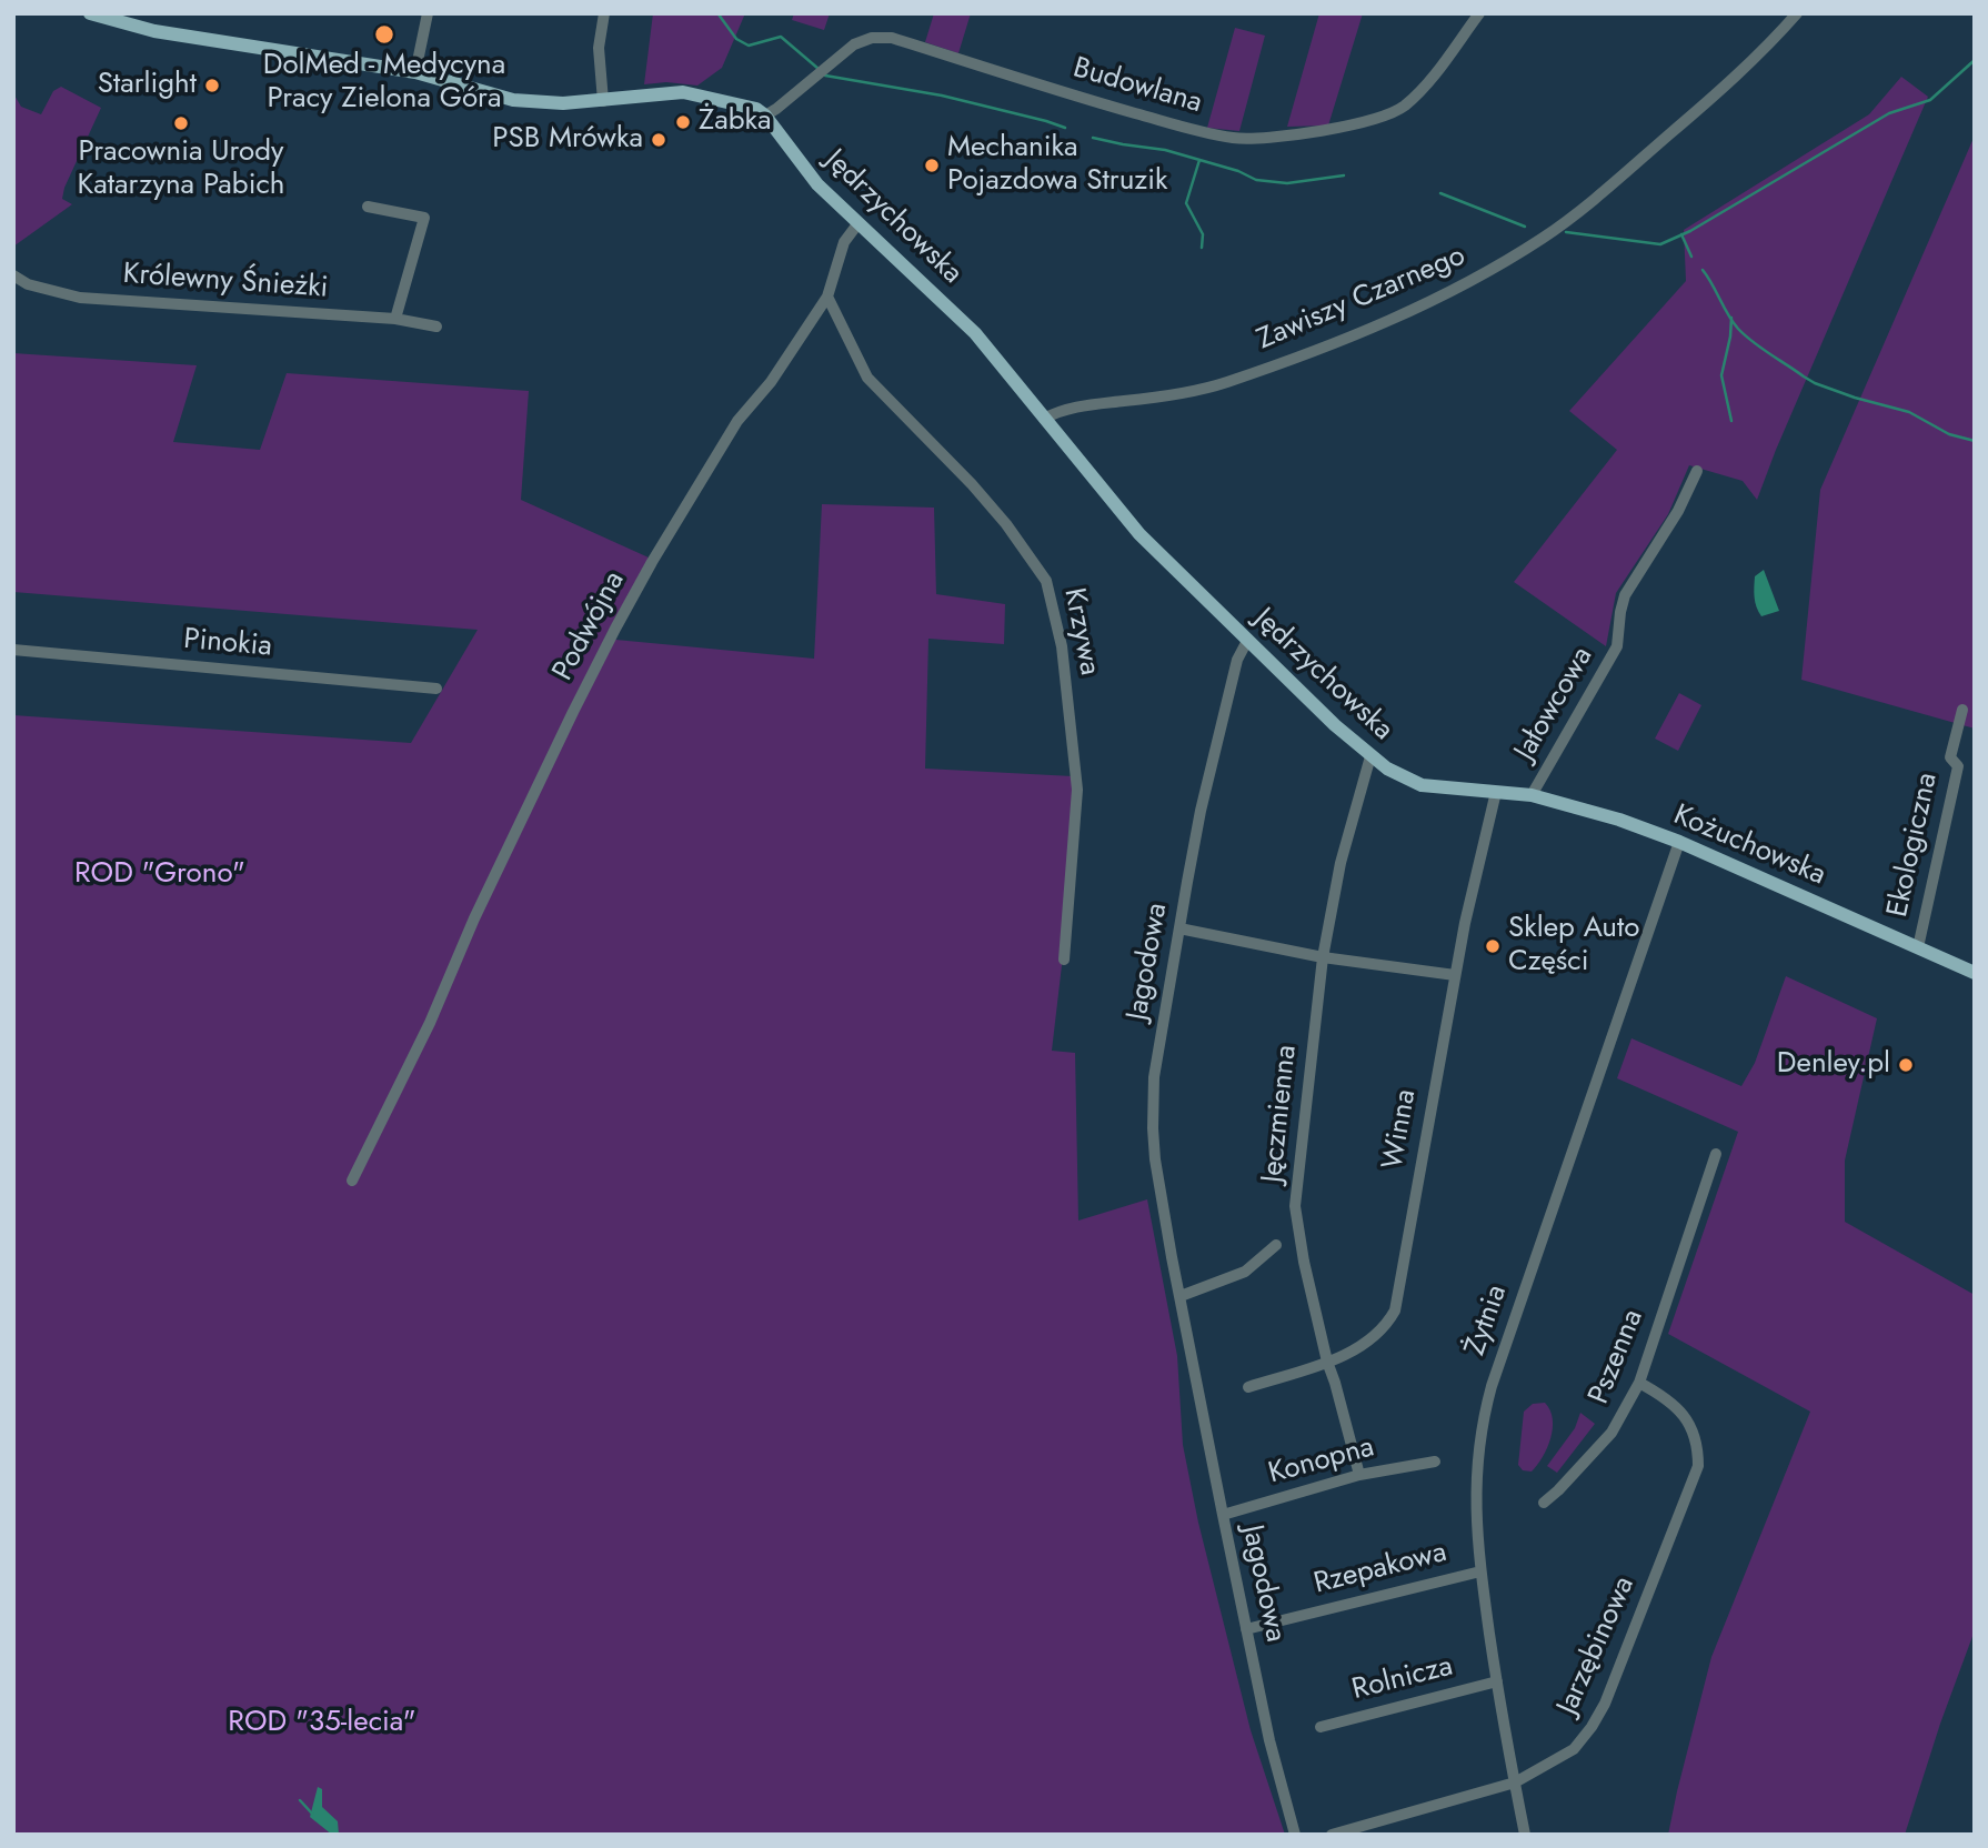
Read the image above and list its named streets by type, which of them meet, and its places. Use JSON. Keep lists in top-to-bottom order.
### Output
{
  "streets": {
    "main road": ["Jędrzychowska", "Kożuchowska"],
    "street": [
      "Budowlana",
      "Królewny Śnieżki",
      "Zawiszy Czarnego",
      "Podwójna",
      "Krzywa",
      "Pinokia",
      "Jałowcowa",
      "Ekologiczna",
      "Jagodowa",
      "Jęczmienna",
      "Winna",
      "Żytnia",
      "Pszenna",
      "Konopna",
      "Rzepakowa",
      "Jarzębinowa",
      "Rolnicza"
    ]
  },
  "crossings": [
    ["Budowlana", "Jędrzychowska"],
    ["Jędrzychowska", "Zawiszy Czarnego"],
    ["Jędrzychowska", "Podwójna"],
    ["Jędrzychowska", "Kożuchowska"],
    ["Jędrzychowska", "Jagodowa"],
    ["Jędrzychowska", "Jęczmienna"],
    ["Jędrzychowska", "Winna"],
    ["Podwójna", "Krzywa"],
    ["Jałowcowa", "Kożuchowska"],
    ["Ekologiczna", "Kożuchowska"],
    ["Kożuchowska", "Winna"],
    ["Kożuchowska", "Żytnia"],
    ["Jagodowa", "Konopna"],
    ["Jagodowa", "Rzepakowa"],
    ["Jęczmienna", "Winna"],
    ["Jęczmienna", "Konopna"],
    ["Żytnia", "Rzepakowa"],
    ["Żytnia", "Jarzębinowa"],
    ["Żytnia", "Rolnicza"],
    ["Pszenna", "Jarzębinowa"]
  ],
  "parks": ["ROD \"Grono\"", "ROD \"35-lecia\""],
  "places": [
    "DolMed - Medycyna Pracy Zielona Góra",
    "Starlight",
    "Żabka",
    "Pracownia Urody Katarzyna Pabich",
    "PSB Mrówka",
    "Mechanika Pojazdowa Struzik",
    "Sklep Auto Części",
    "Denley.pl"
  ]
}
